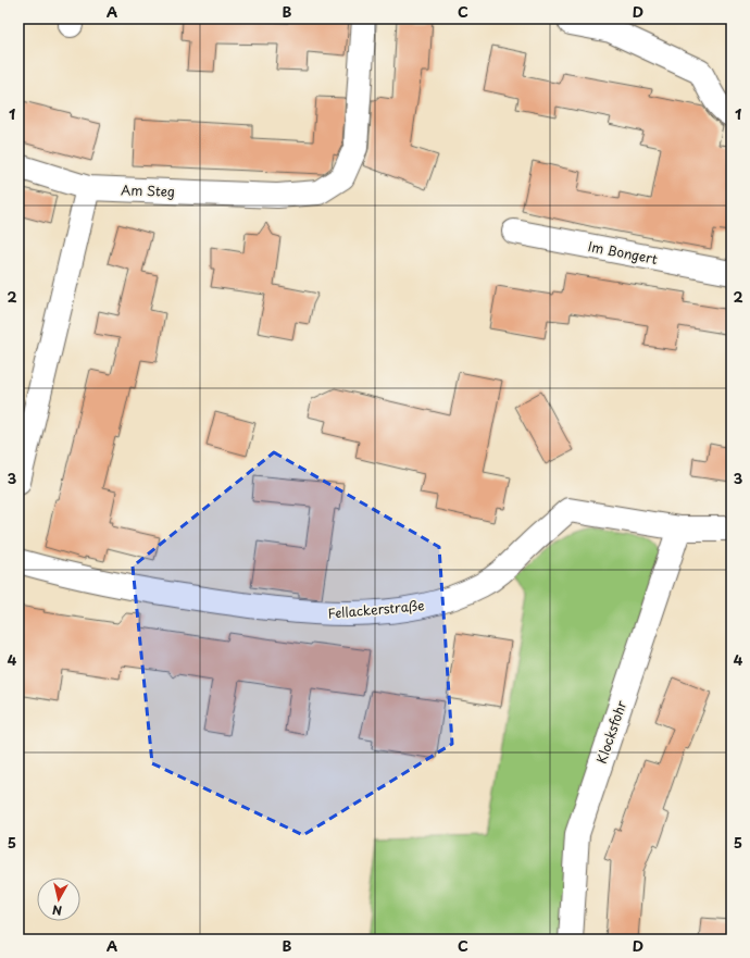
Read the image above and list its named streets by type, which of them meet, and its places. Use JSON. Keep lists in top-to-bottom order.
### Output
{
  "streets": {
    "street": [
      "Am Steg",
      "Im Bongert",
      "Fellackerstraße",
      "Klocksfohr"
    ]
  },
  "crossings": [
    ["Fellackerstraße", "Klocksfohr"]
  ],
  "north": "bottom",
  "grid": {
    "columns": [
      "A",
      "B",
      "C",
      "D"
    ],
    "rows": [
      "1",
      "2",
      "3",
      "4",
      "5"
    ]
  }
}
